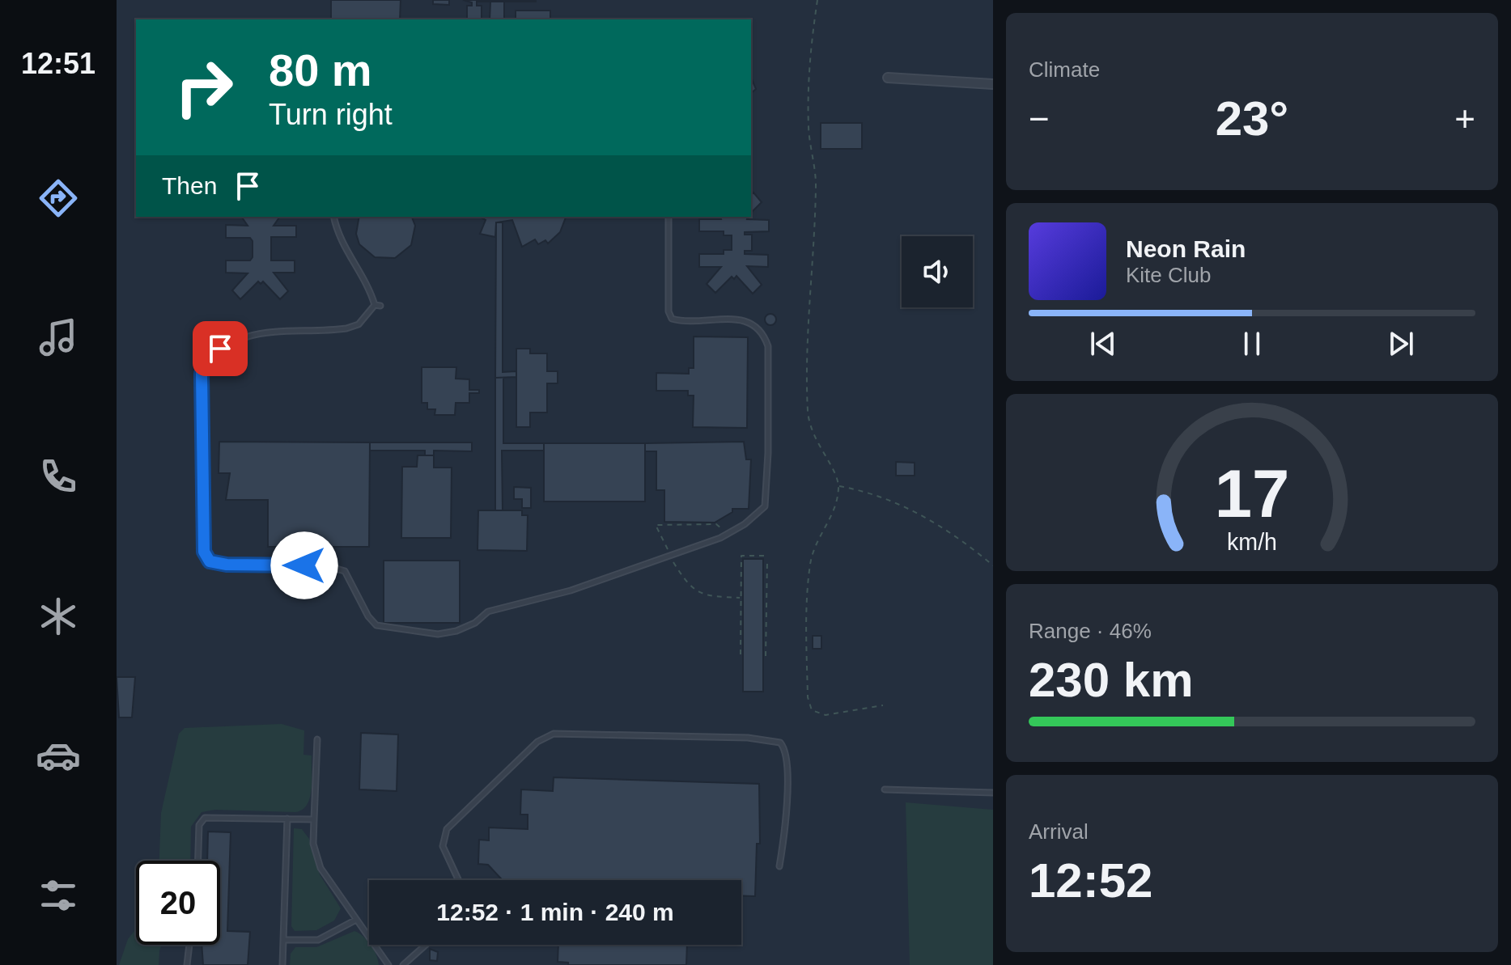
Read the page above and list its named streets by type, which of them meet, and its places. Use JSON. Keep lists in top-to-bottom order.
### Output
{
  "page": {
    "tabs": "12:51",
    "tile": [
      "Climate",
      ["Range · 46%", "230 km"],
      ["Arrival", "12:52"]
    ],
    "turn": ["80 m", "Turn right"],
    "heat": ["−", "23°", "+"],
    "then": "Then",
    "song": ["Neon Rain", "Kite Club"],
    "limit": "20",
    "trip": "12:52 · 1 min · 240 m",
    "gauge": ["17", "km/h"]
  }
}
